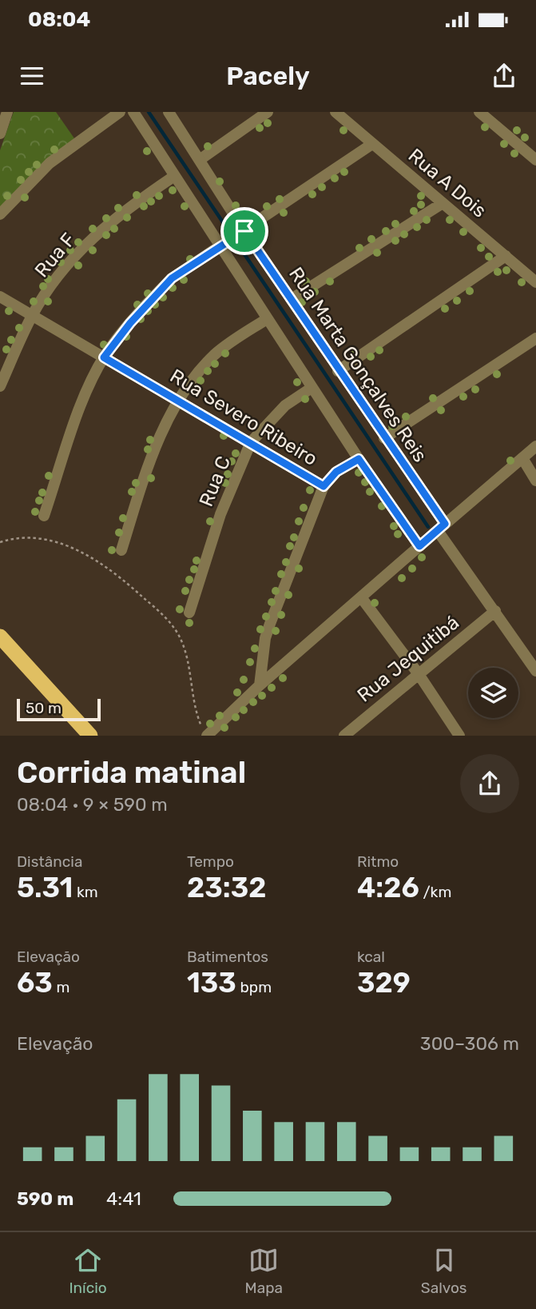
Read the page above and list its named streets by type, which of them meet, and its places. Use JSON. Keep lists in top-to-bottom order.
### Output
{
  "streets": {
    "street": [
      "Rua A Dois",
      "Rua F",
      "Rua Marta Gonçalves Reis",
      "Rua Severo Ribeiro",
      "Rua C",
      "Rua Jequitibá"
    ]
  },
  "crossings": [
    ["Rua F", "Rua Severo Ribeiro"],
    ["Rua Marta Gonçalves Reis", "Rua Jequitibá"],
    ["Rua Severo Ribeiro", "Rua C"]
  ],
  "scale_bar": "50 m",
  "page": {
    "status": "08:04",
    "header": "Pacely",
    "scale": "50 m",
    "heading": ["Corrida matinal", "08:04 · 9 × 590 m"],
    "stats": [
      ["Distância", "5.31 km"],
      ["Tempo", "23:32"],
      ["Ritmo", "4:26 /km"],
      ["Elevação", "63 m"],
      ["Batimentos", "133 bpm"],
      ["kcal", "329"]
    ],
    "chart": ["Elevação", "300–306 m"],
    "list": [
      {
        "name": "590 m",
        "note": "4:41"
      }
    ],
    "tabs": ["Início", "Mapa", "Salvos"]
  }
}
